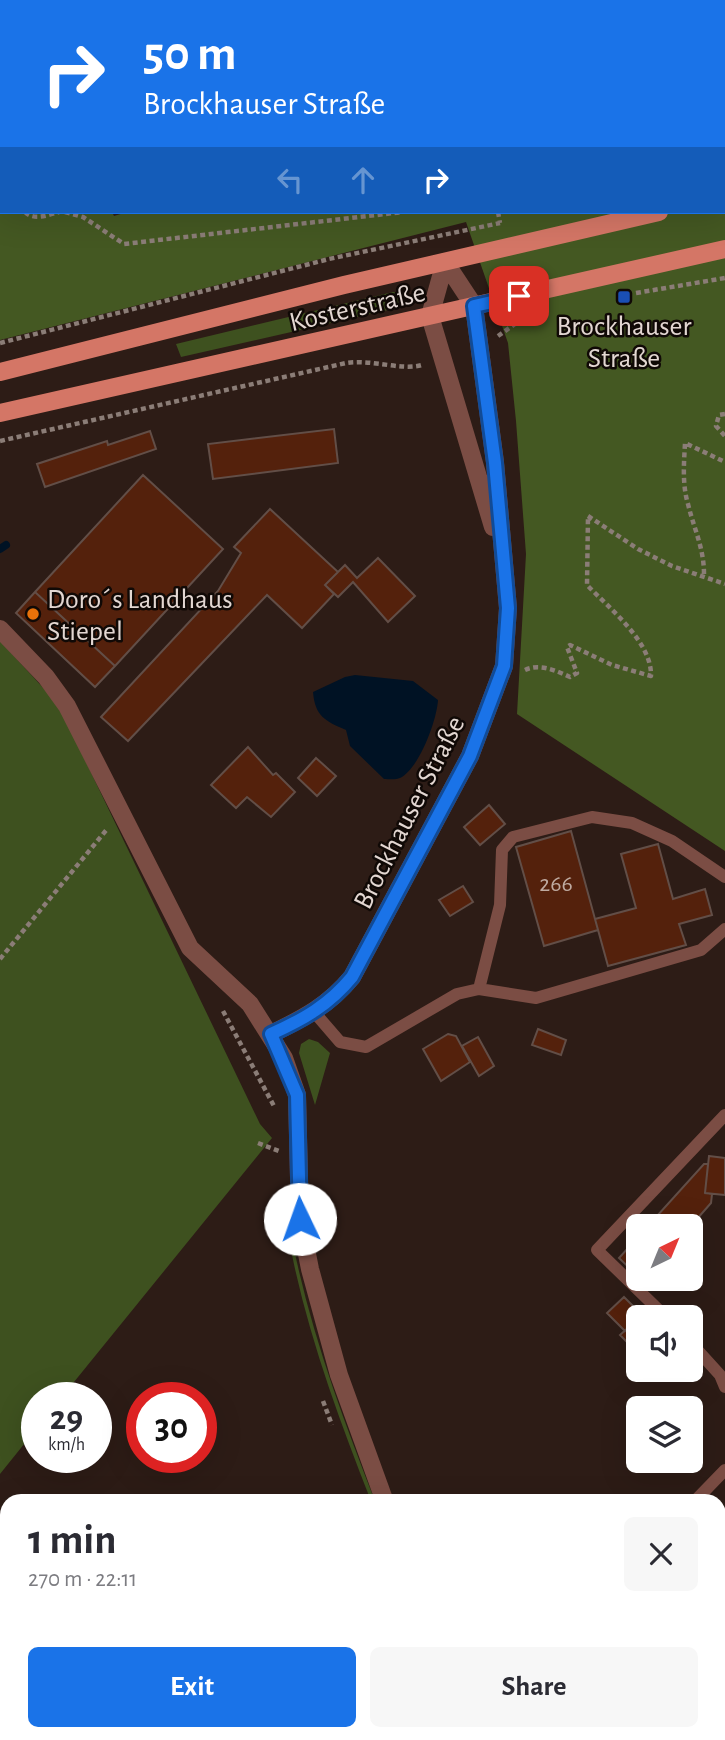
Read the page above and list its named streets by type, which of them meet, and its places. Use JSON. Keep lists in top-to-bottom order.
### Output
{
  "streets": {
    "main road": ["Kosterstraße"],
    "street": ["Brockhauser Straße"]
  },
  "crossings": [
    ["Kosterstraße", "Brockhauser Straße"]
  ],
  "places": {
    "transit": ["Brockhauser Straße"],
    "other": ["Doro´s Landhaus Stiepel"]
  },
  "house_numbers": ["266"],
  "north": "top right",
  "page": {
    "turn": ["50 m", "Brockhauser Straße"],
    "speed": "29 km/h",
    "limit": "30",
    "heading": ["1 min", "270 m · 22:11"],
    "buttons": ["Exit", "Share"]
  }
}
